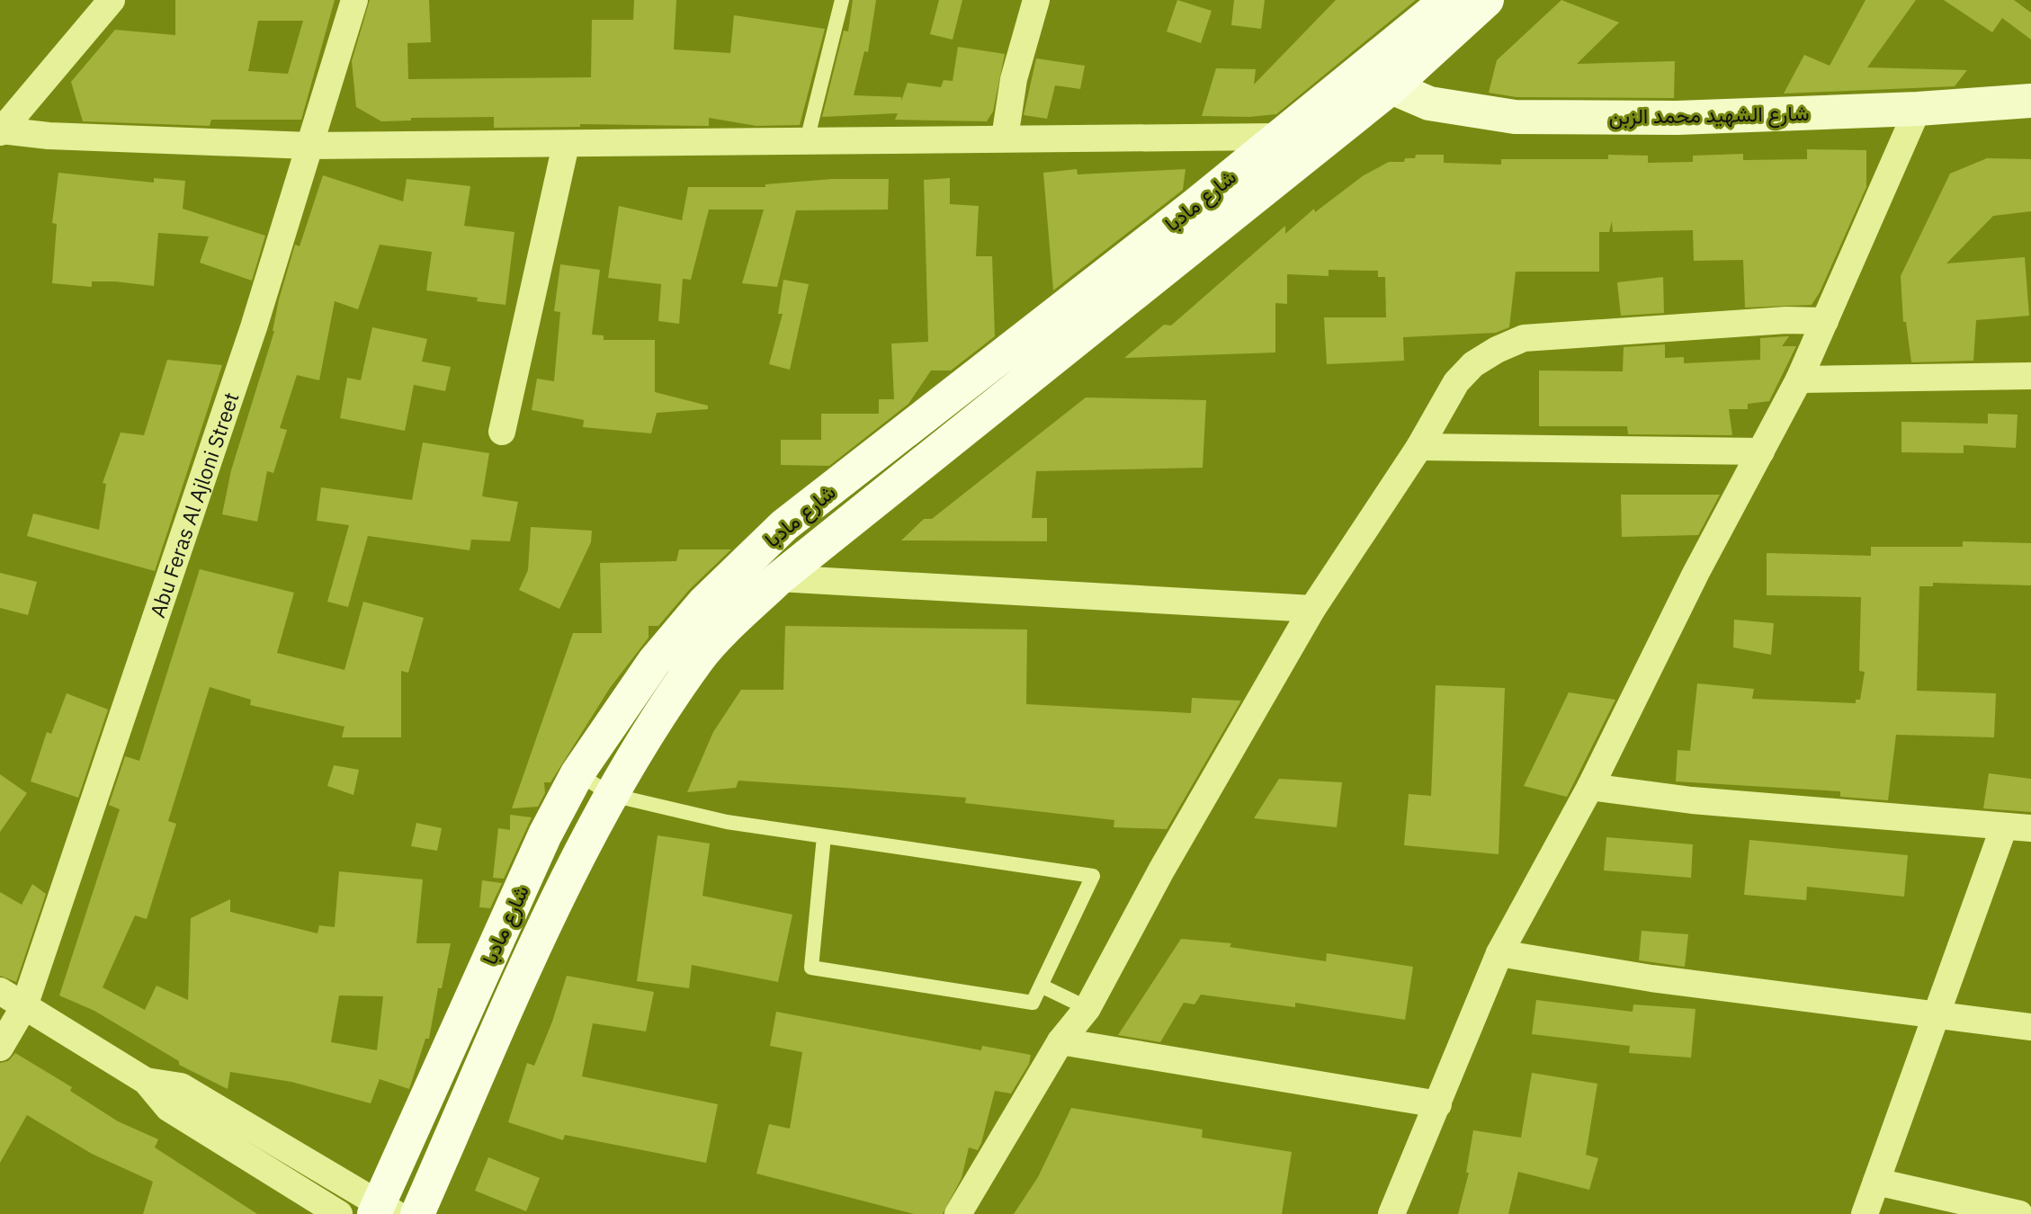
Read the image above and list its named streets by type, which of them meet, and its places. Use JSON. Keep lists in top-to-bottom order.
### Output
{
  "streets": {
    "main road": ["شارع مادبا"],
    "street": ["شارع الشهيد محمد الزبن", "Abu Feras Al Ajloni Street"]
  },
  "crossings": [
    ["شارع الشهيد محمد الزبن", "شارع مادبا"]
  ]
}
